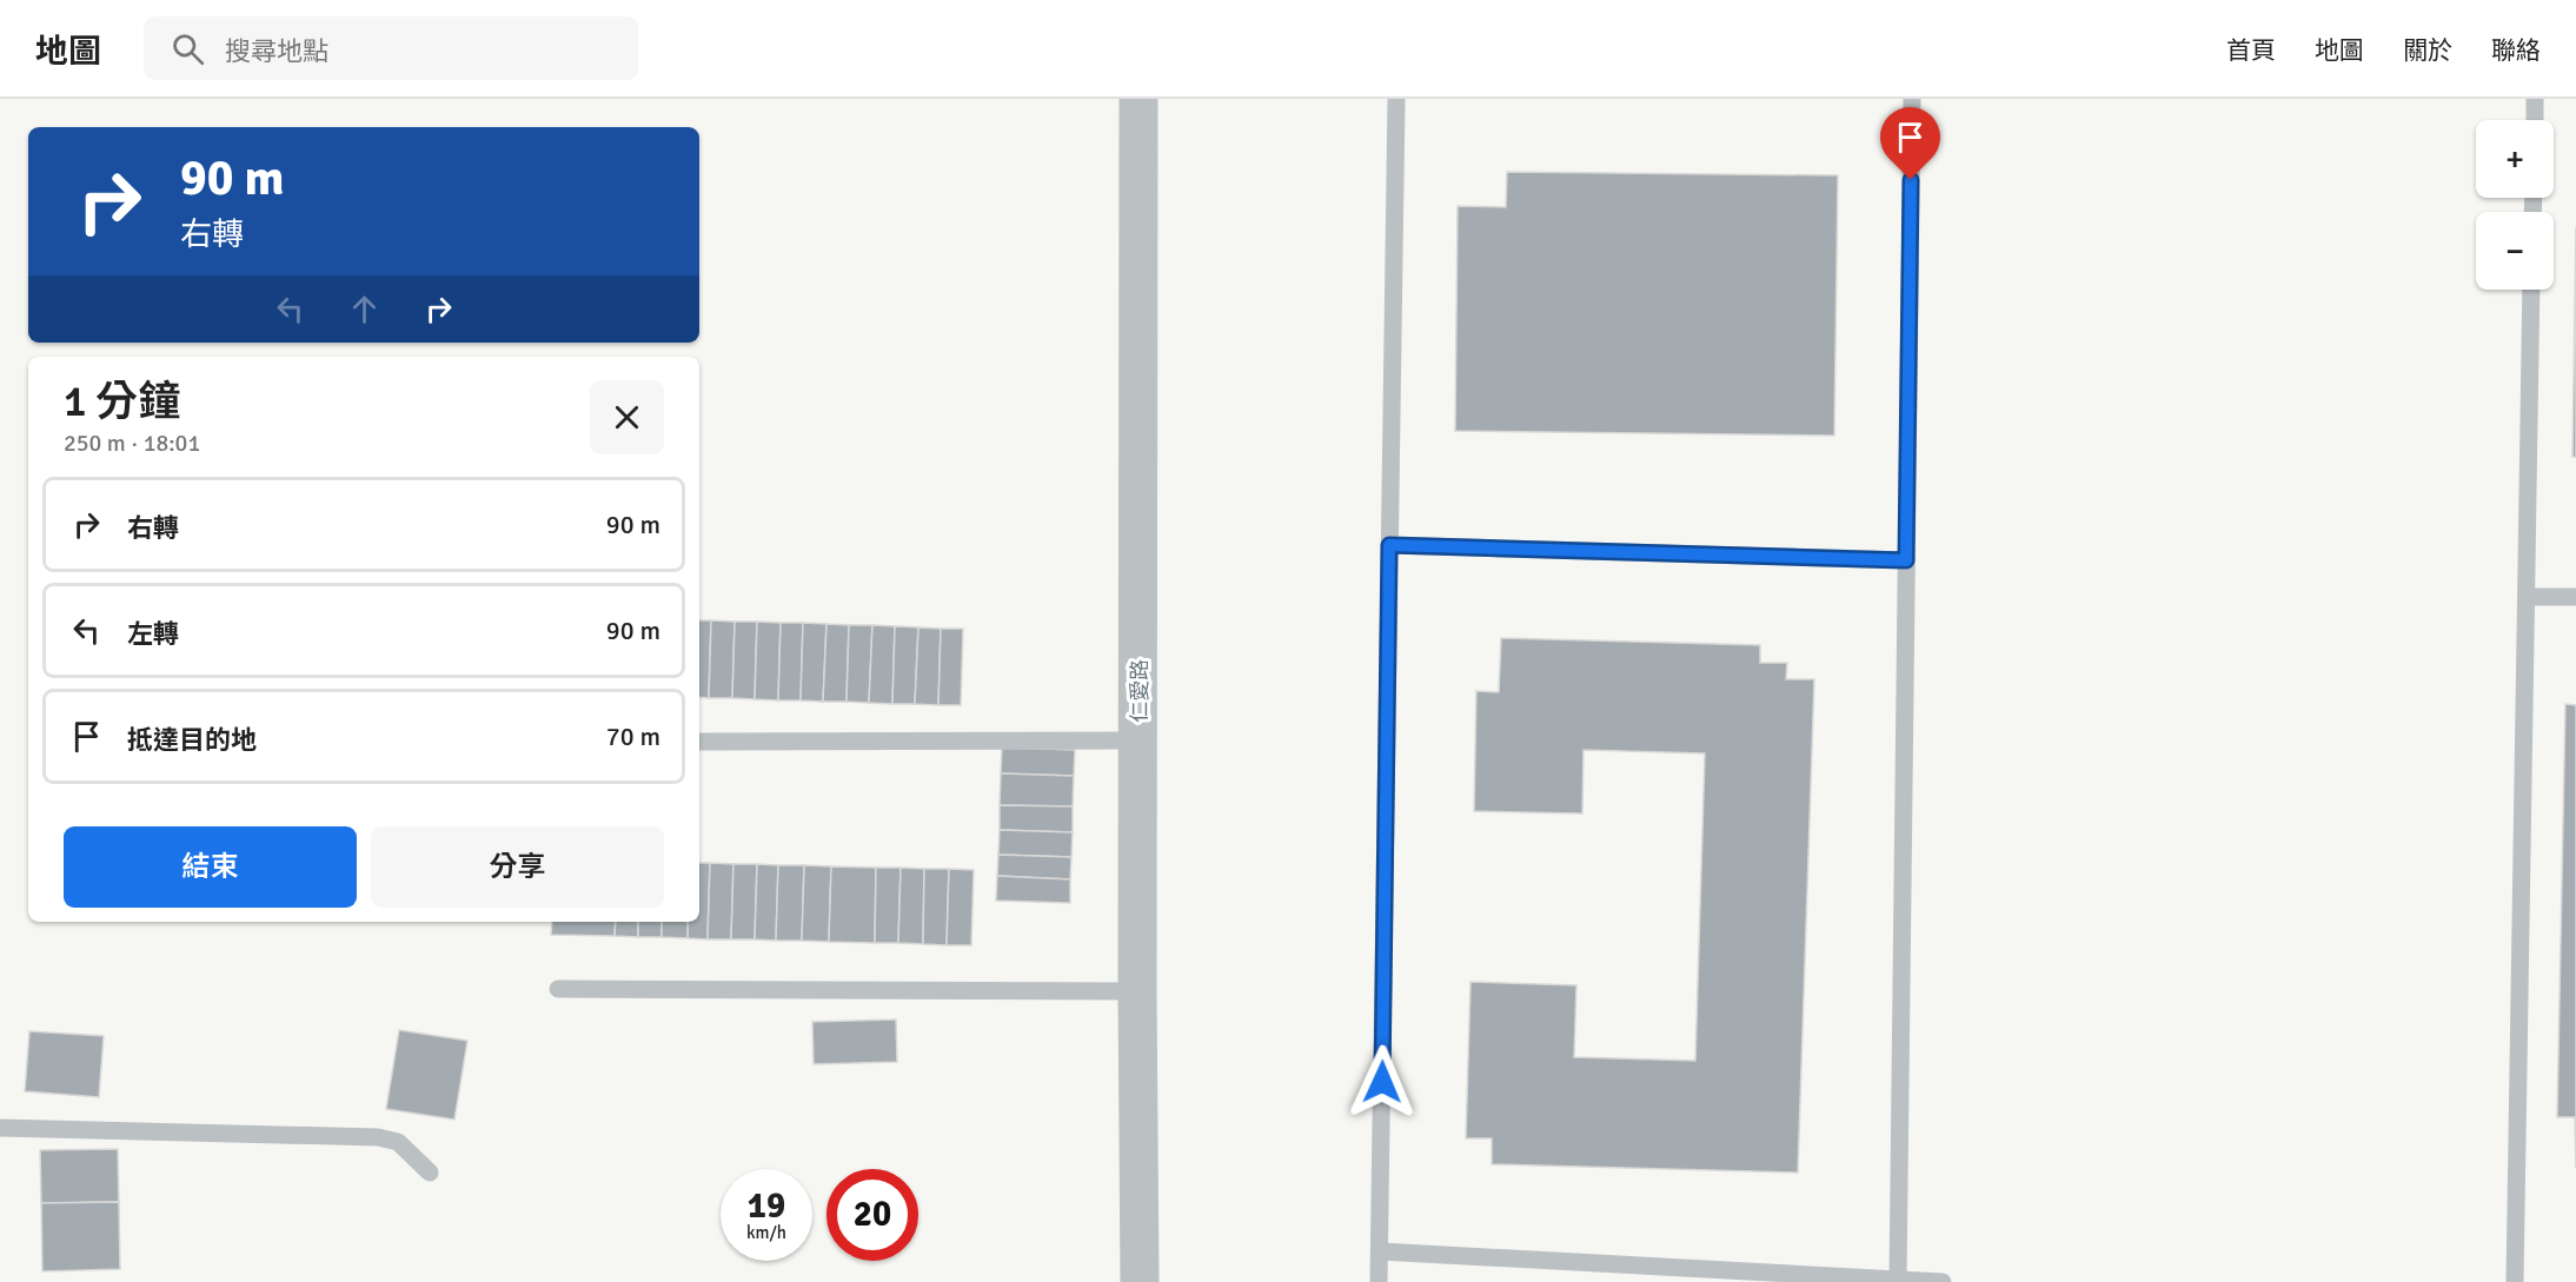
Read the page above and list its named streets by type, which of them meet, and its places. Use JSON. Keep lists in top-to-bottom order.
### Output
{
  "streets": {
    "street": ["仁愛路"]
  },
  "page": {
    "header": "地圖",
    "search": "搜尋地點",
    "nav": [
      "首頁",
      "地圖",
      "關於",
      "聯絡"
    ],
    "map_buttons": ["+", "−"],
    "turn": ["90 m", "右轉"],
    "heading": ["1 分鐘", "250 m · 18:01"],
    "list": [
      {
        "name": "右轉",
        "value": "90 m"
      },
      {
        "name": "左轉",
        "value": "90 m"
      },
      {
        "name": "抵達目的地",
        "value": "70 m"
      }
    ],
    "buttons": ["結束", "分享"],
    "speed": "19 km/h",
    "limit": "20"
  }
}
